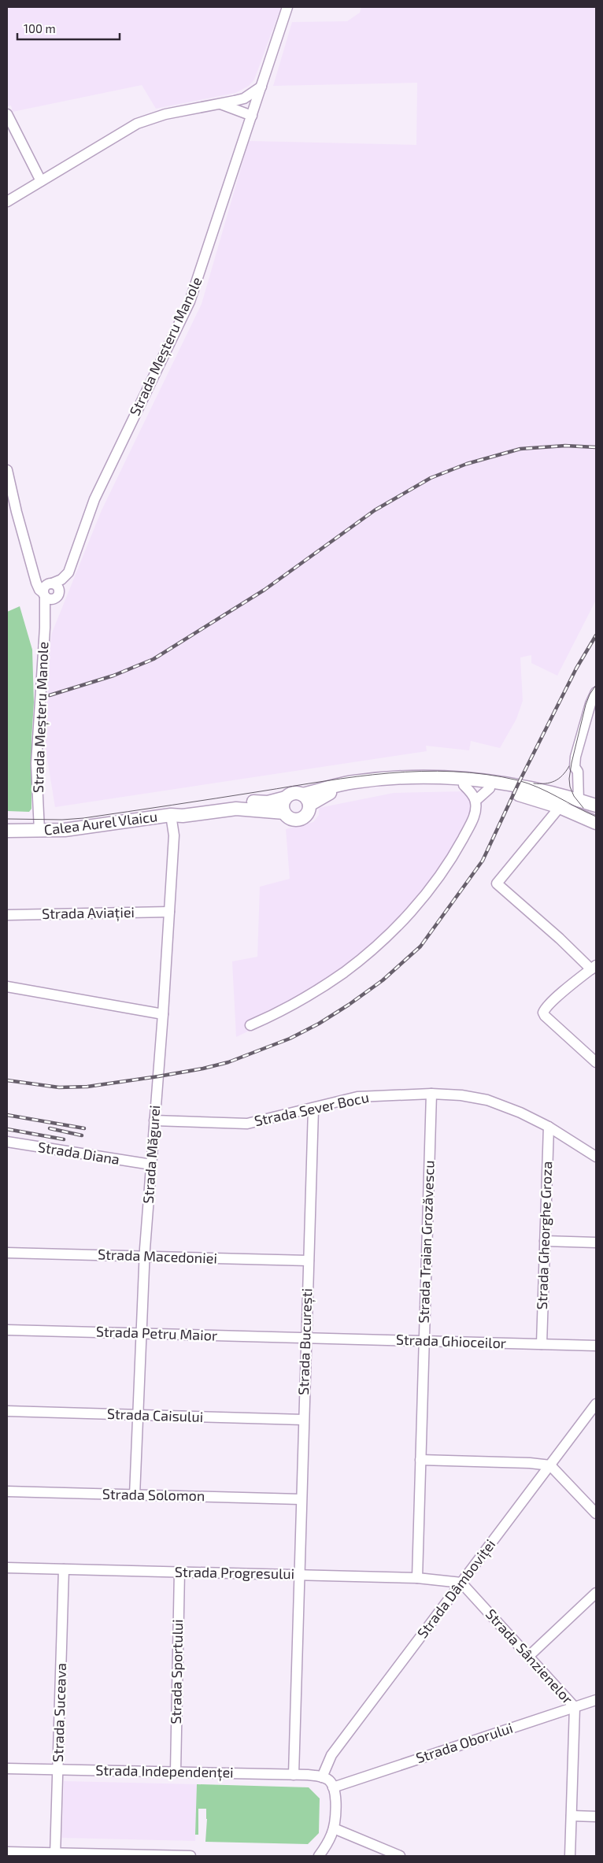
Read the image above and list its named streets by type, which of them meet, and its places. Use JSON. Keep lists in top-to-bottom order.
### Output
{
  "streets": {
    "main road": ["Calea Aurel Vlaicu"],
    "street": [
      "Strada Meșteru Manole",
      "Strada Aviației",
      "Strada Sever Bocu",
      "Strada Diana",
      "Strada Măgurei",
      "Strada Gheorghe Groza",
      "Strada Traian Grozăvescu",
      "Strada Macedoniei",
      "Strada Petru Maior",
      "Strada București",
      "Strada Ghioceilor",
      "Strada Caisului",
      "Strada Solomon",
      "Strada Progresului",
      "Strada Dâmboviței",
      "Strada Sânzienelor",
      "Strada Sportului",
      "Strada Suceava",
      "Strada Oborului",
      "Strada Independenței"
    ]
  },
  "crossings": [
    ["Strada Meșteru Manole", "Calea Aurel Vlaicu"],
    ["Calea Aurel Vlaicu", "Strada Măgurei"],
    ["Strada Aviației", "Strada Măgurei"],
    ["Strada Sever Bocu", "Strada Măgurei"],
    ["Strada Sever Bocu", "Strada Gheorghe Groza"],
    ["Strada Sever Bocu", "Strada Traian Grozăvescu"],
    ["Strada Sever Bocu", "Strada București"],
    ["Strada Diana", "Strada Măgurei"],
    ["Strada Măgurei", "Strada Macedoniei"],
    ["Strada Măgurei", "Strada Petru Maior"],
    ["Strada Măgurei", "Strada Caisului"],
    ["Strada Măgurei", "Strada Solomon"],
    ["Strada Gheorghe Groza", "Strada Ghioceilor"],
    ["Strada Traian Grozăvescu", "Strada Ghioceilor"],
    ["Strada Traian Grozăvescu", "Strada Progresului"],
    ["Strada Macedoniei", "Strada București"],
    ["Strada Petru Maior", "Strada București"],
    ["Strada Petru Maior", "Strada Ghioceilor"],
    ["Strada București", "Strada Ghioceilor"],
    ["Strada București", "Strada Caisului"],
    ["Strada București", "Strada Solomon"],
    ["Strada București", "Strada Progresului"],
    ["Strada București", "Strada Independenței"],
    ["Strada Progresului", "Strada Dâmboviței"],
    ["Strada Progresului", "Strada Sânzienelor"],
    ["Strada Progresului", "Strada Sportului"],
    ["Strada Progresului", "Strada Suceava"],
    ["Strada Dâmboviței", "Strada Sânzienelor"],
    ["Strada Dâmboviței", "Strada Independenței"],
    ["Strada Sânzienelor", "Strada Oborului"],
    ["Strada Sportului", "Strada Independenței"],
    ["Strada Suceava", "Strada Independenței"]
  ],
  "scale_bar": "100 m"
}
